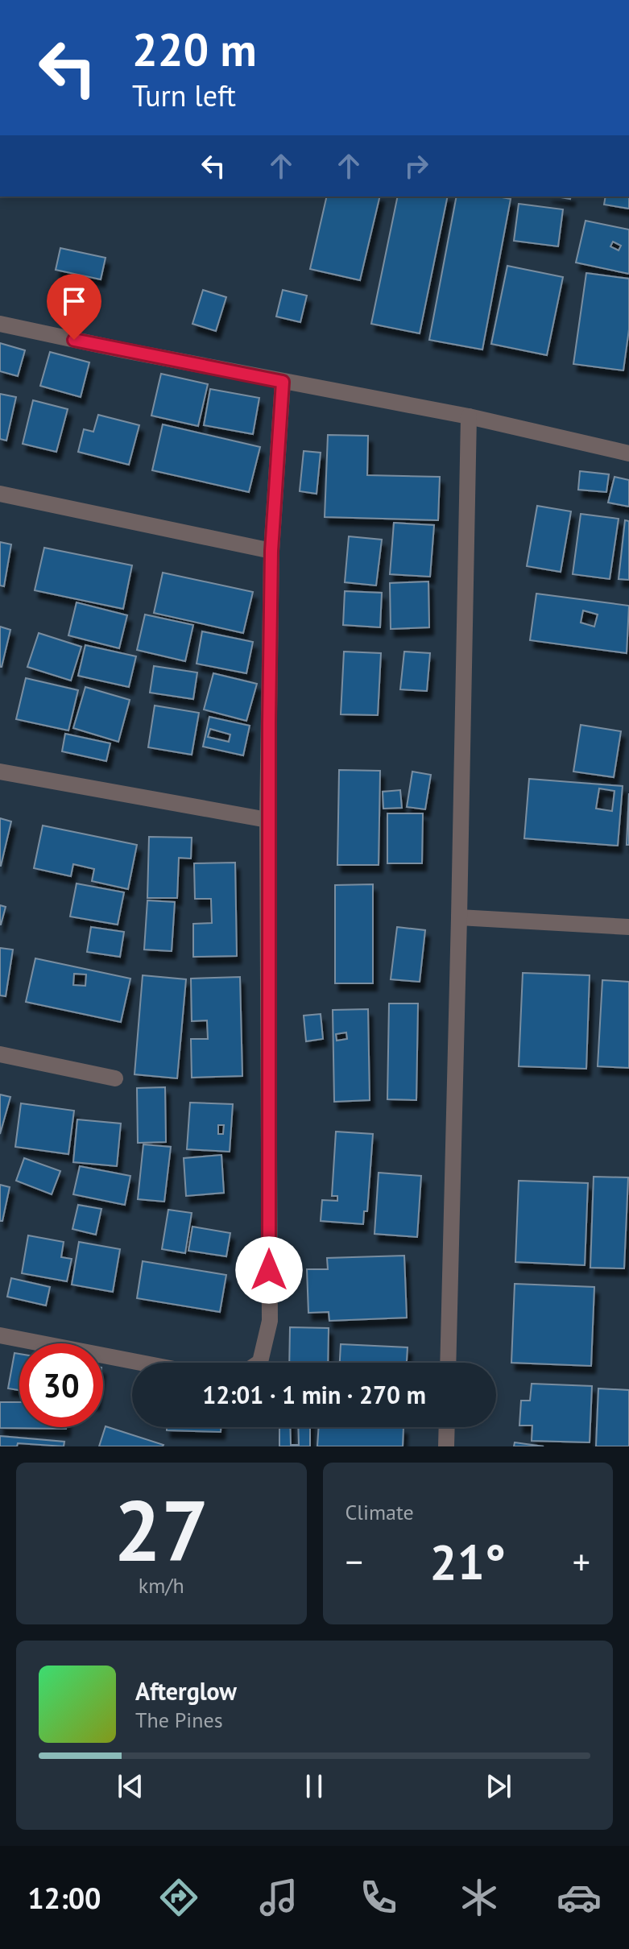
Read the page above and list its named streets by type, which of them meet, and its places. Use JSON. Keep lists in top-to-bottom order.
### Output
{
  "page": {
    "turn": ["220 m", "Turn left"],
    "limit": "30",
    "trip": "12:01 · 1 min · 270 m",
    "tile": [
      ["27", "km/h"],
      "Climate"
    ],
    "heat": ["−", "21°", "+"],
    "song": ["Afterglow", "The Pines"],
    "tabs": "12:00"
  }
}
